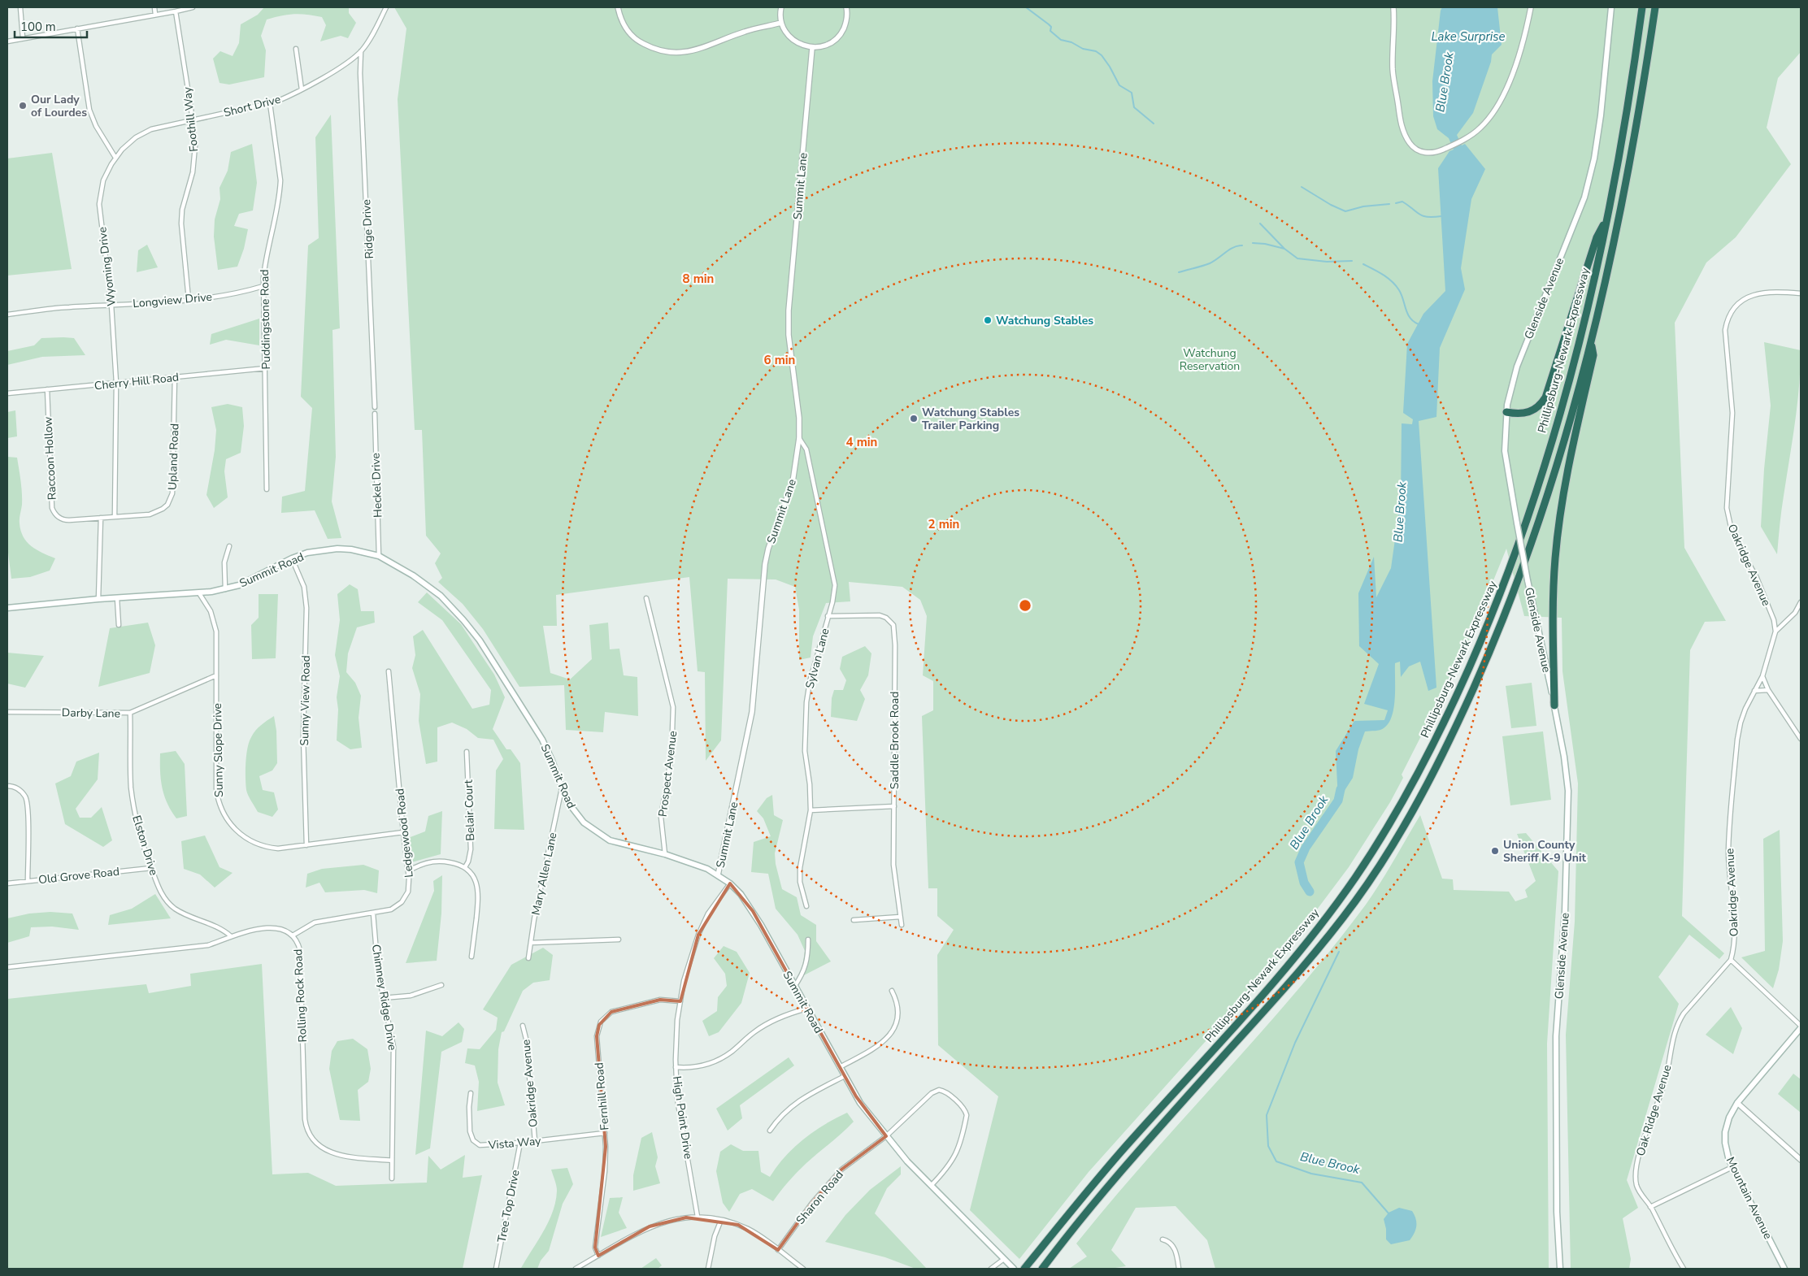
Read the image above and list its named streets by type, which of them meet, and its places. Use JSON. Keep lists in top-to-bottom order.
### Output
{
  "streets": {
    "highway": ["Phillipsburg-Newark Expressway"],
    "main road": ["Glenside Avenue", "Summit Road", "Mountain Avenue"],
    "street": [
      "Short Drive",
      "Foothill Way",
      "Summit Lane",
      "Ridge Drive",
      "Wyoming Drive",
      "Longview Drive",
      "Puddingstone Road",
      "Cherry Hill Road",
      "Upland Road",
      "Raccoon Hollow",
      "Heckel Drive",
      "Oakridge Avenue",
      "Sylvan Lane",
      "Sunny View Road",
      "Darby Lane",
      "Saddle Brook Road",
      "Sunny Slope Drive",
      "Prospect Avenue",
      "Belair Court",
      "Ledgewood Road",
      "Elston Drive",
      "Mary Allen Lane",
      "Old Grove Road",
      "Rolling Rock Road",
      "Chimney Ridge Drive",
      "Fernhill Road",
      "Oak Ridge Avenue",
      "High Point Drive",
      "Vista Way",
      "Sharon Road",
      "Tree Top Drive"
    ]
  },
  "crossings": [
    ["Short Drive", "Foothill Way"],
    ["Short Drive", "Ridge Drive"],
    ["Short Drive", "Wyoming Drive"],
    ["Short Drive", "Puddingstone Road"],
    ["Foothill Way", "Longview Drive"],
    ["Summit Lane", "Summit Road"],
    ["Summit Lane", "Sylvan Lane"],
    ["Wyoming Drive", "Longview Drive"],
    ["Wyoming Drive", "Cherry Hill Road"],
    ["Wyoming Drive", "Upland Road"],
    ["Wyoming Drive", "Raccoon Hollow"],
    ["Longview Drive", "Puddingstone Road"],
    ["Puddingstone Road", "Cherry Hill Road"],
    ["Cherry Hill Road", "Upland Road"],
    ["Cherry Hill Road", "Raccoon Hollow"],
    ["Upland Road", "Raccoon Hollow"],
    ["Heckel Drive", "Summit Road"],
    ["Oakridge Avenue", "Oak Ridge Avenue"],
    ["Oakridge Avenue", "Vista Way"],
    ["Summit Road", "Sunny View Road"],
    ["Summit Road", "Sunny Slope Drive"],
    ["Summit Road", "Prospect Avenue"],
    ["Summit Road", "Mary Allen Lane"],
    ["Summit Road", "High Point Drive"],
    ["Summit Road", "Sharon Road"],
    ["Sylvan Lane", "Saddle Brook Road"],
    ["Sunny View Road", "Sunny Slope Drive"],
    ["Darby Lane", "Sunny Slope Drive"],
    ["Darby Lane", "Elston Drive"],
    ["Sunny Slope Drive", "Ledgewood Road"],
    ["Ledgewood Road", "Rolling Rock Road"],
    ["Ledgewood Road", "Chimney Ridge Drive"],
    ["Elston Drive", "Old Grove Road"],
    ["Elston Drive", "Rolling Rock Road"],
    ["Rolling Rock Road", "Chimney Ridge Drive"],
    ["Fernhill Road", "High Point Drive"],
    ["Fernhill Road", "Vista Way"],
    ["Vista Way", "Tree Top Drive"]
  ],
  "water": ["Lake Surprise", "Blue Brook"],
  "parks": ["Watchung Reservation"],
  "places": [
    "Our Lady of Lourdes",
    "Watchung Stables",
    "Watchung Stables Trailer Parking",
    "Union County Sheriff K-9 Unit"
  ],
  "scale_bar": "100 m",
  "rings": [
    "8 min",
    "6 min",
    "4 min",
    "2 min"
  ]
}
